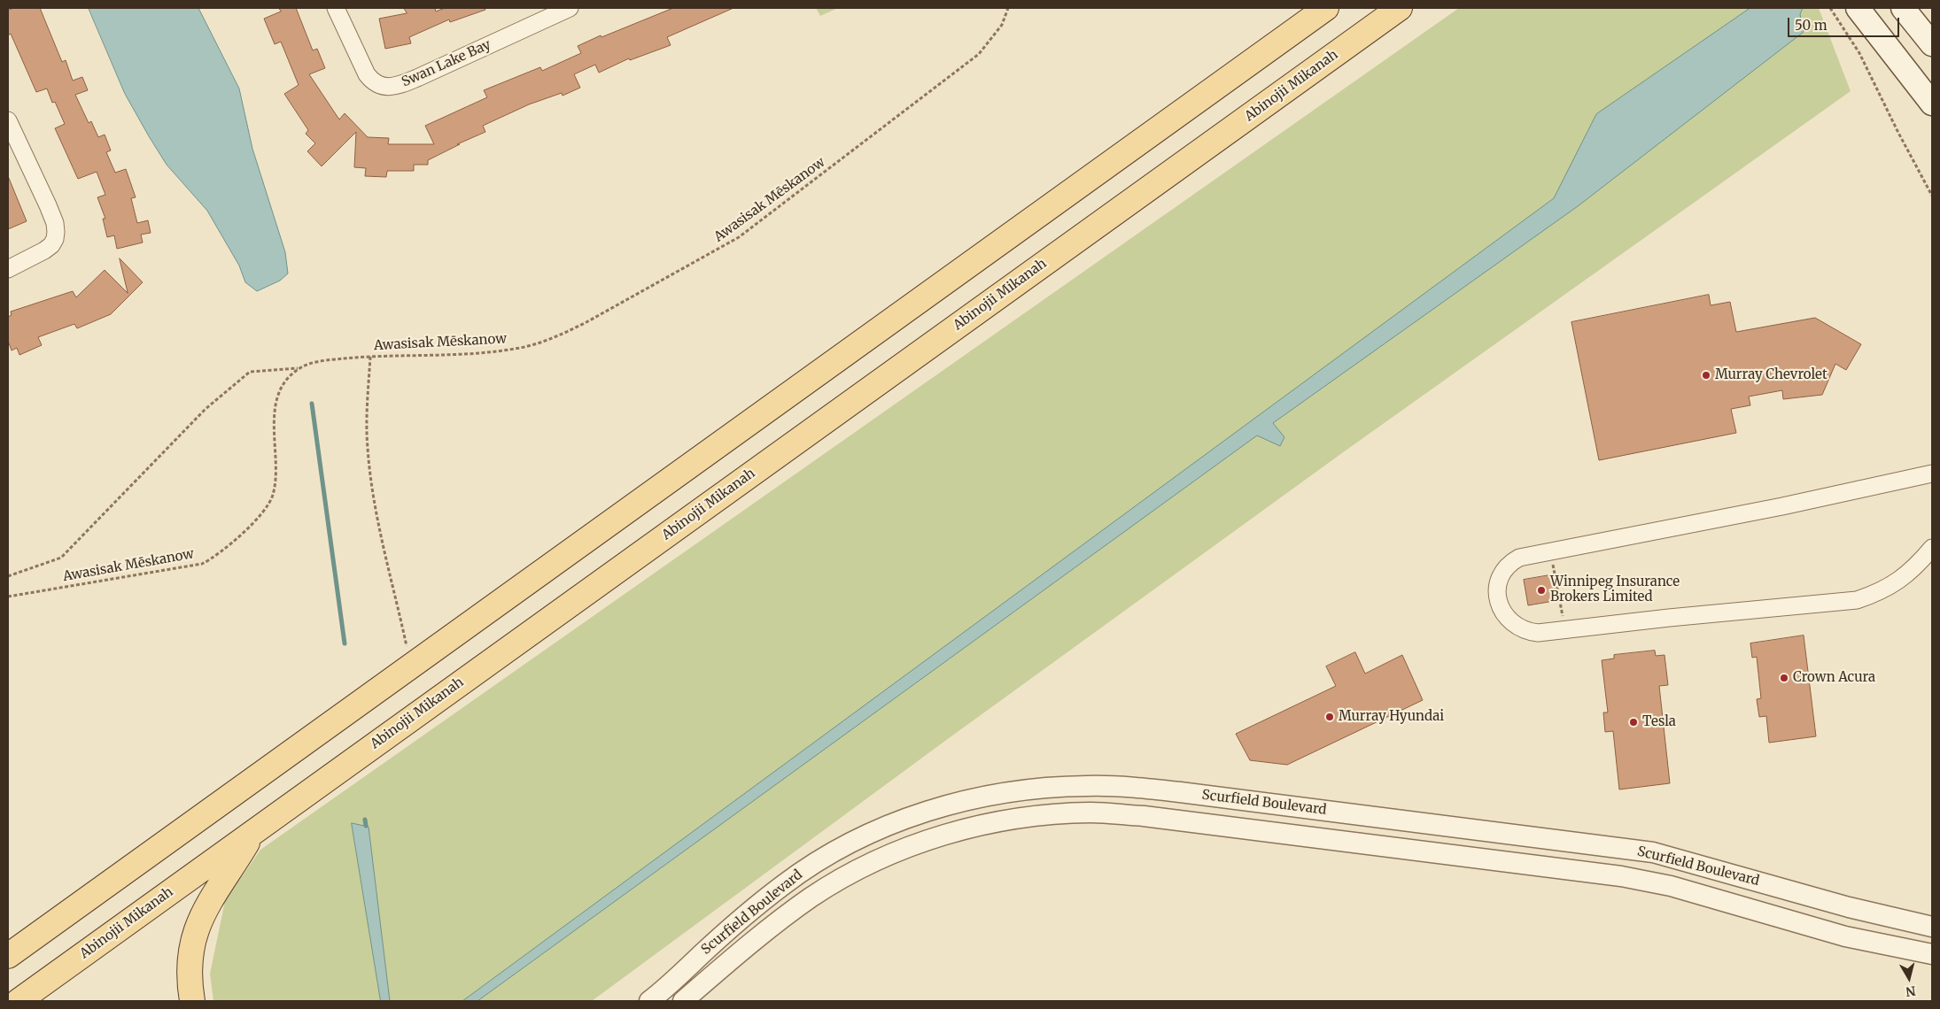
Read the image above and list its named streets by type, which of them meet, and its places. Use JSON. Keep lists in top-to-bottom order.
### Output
{
  "streets": {
    "main road": ["Abinojii Mikanah"],
    "street": ["Swan Lake Bay", "Scurfield Boulevard"],
    "path": ["Awasisak Mēskanow"]
  },
  "places": [
    "Murray Chevrolet",
    "Winnipeg Insurance Brokers Limited",
    "Crown Acura",
    "Murray Hyundai",
    "Tesla"
  ],
  "scale_bar": "50 m",
  "north": "bottom"
}
